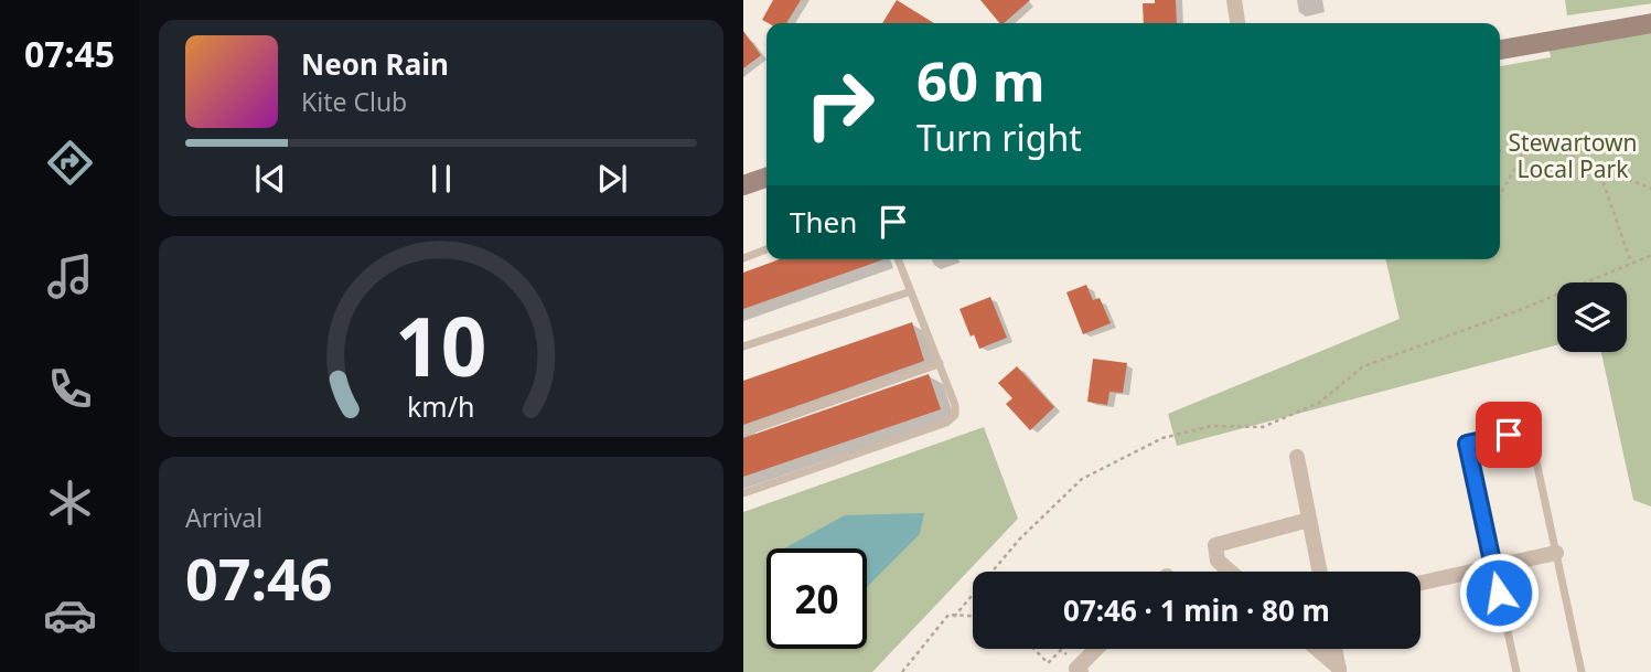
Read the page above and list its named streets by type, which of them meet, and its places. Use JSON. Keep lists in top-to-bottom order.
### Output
{
  "parks": ["Stewartown Local Park"],
  "page": {
    "tabs": "07:45",
    "turn": ["60 m", "Turn right"],
    "song": ["Neon Rain", "Kite Club"],
    "then": "Then",
    "tile": ["Arrival", "07:46"],
    "limit": "20",
    "trip": "07:46 · 1 min · 80 m",
    "gauge": ["10", "km/h"]
  }
}
